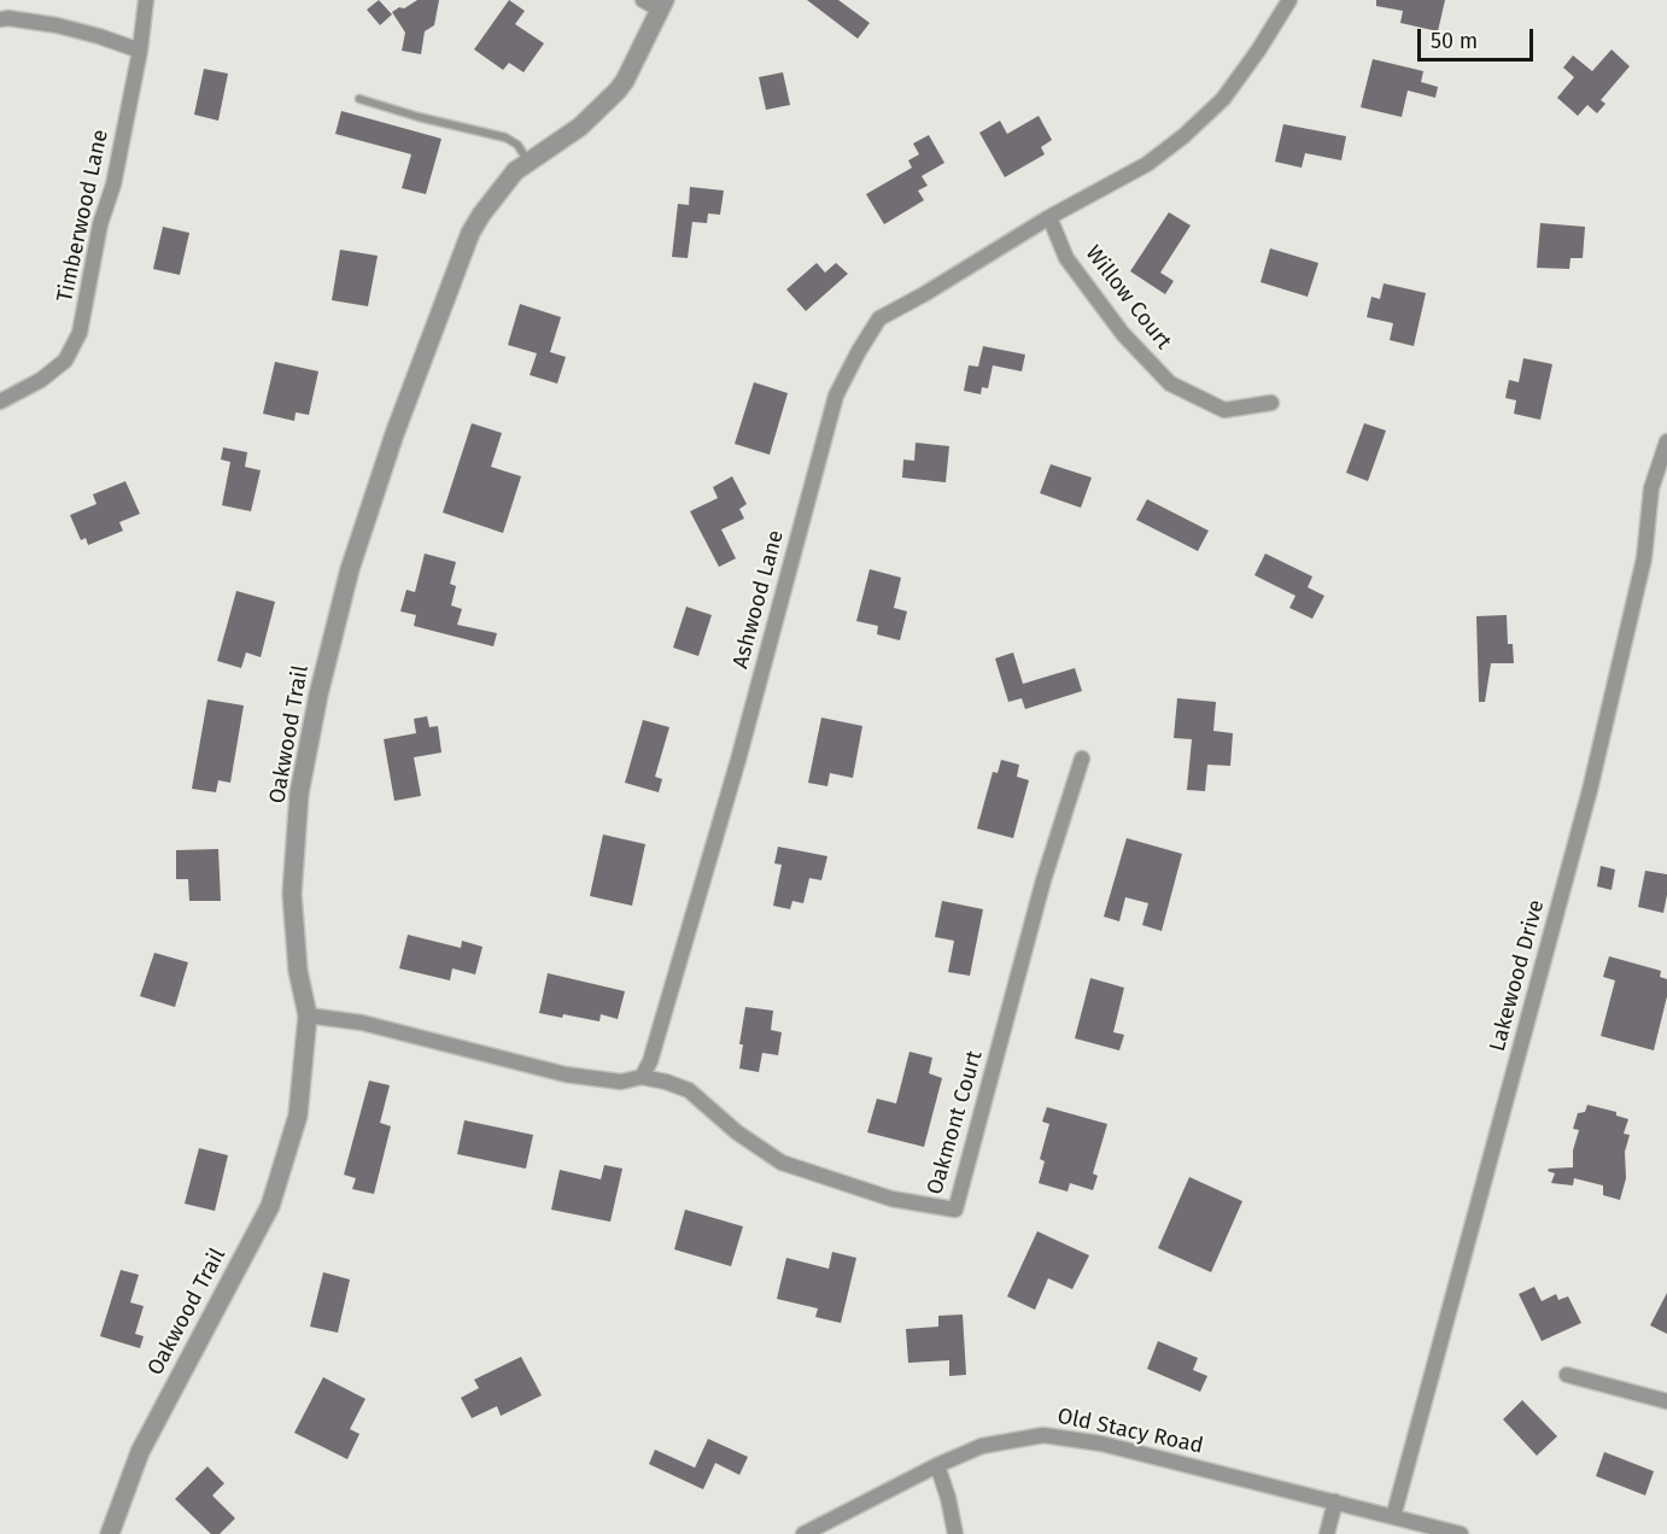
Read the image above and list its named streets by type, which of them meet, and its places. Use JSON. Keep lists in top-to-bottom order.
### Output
{
  "streets": {
    "street": [
      "Timberwood Lane",
      "Willow Court",
      "Ashwood Lane",
      "Oakwood Trail",
      "Lakewood Drive",
      "Oakmont Court",
      "Old Stacy Road"
    ]
  },
  "crossings": [
    ["Willow Court", "Ashwood Lane"],
    ["Ashwood Lane", "Oakmont Court"],
    ["Lakewood Drive", "Old Stacy Road"]
  ],
  "scale_bar": "50 m"
}
